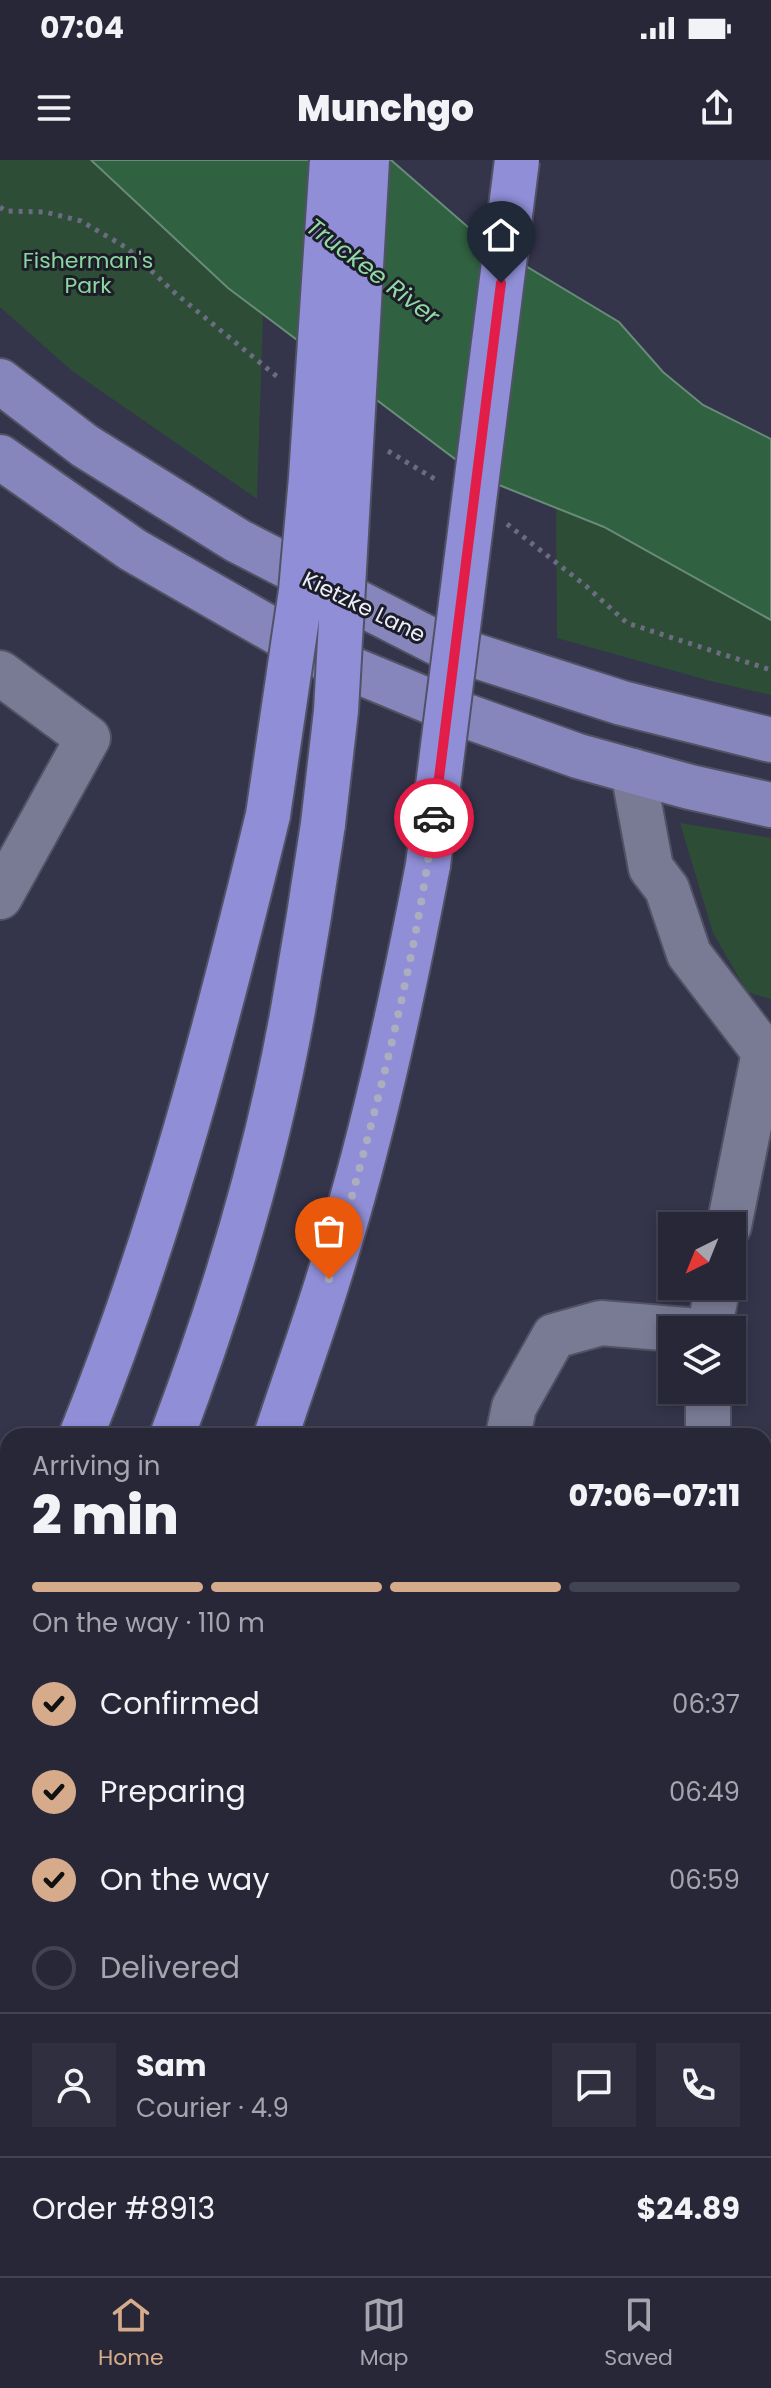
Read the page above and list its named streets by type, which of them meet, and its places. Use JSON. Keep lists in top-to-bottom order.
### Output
{
  "streets": {
    "main road": ["Kietzke Lane"]
  },
  "water": ["Truckee River"],
  "parks": ["Fisherman's Park"],
  "north": "bottom left",
  "page": {
    "status": "07:04",
    "header": "Munchgo",
    "heading": ["2 min", "Arriving in", "07:06–07:11"],
    "panel": [
      "Sam",
      "Courier · 4.9",
      "Order #8913",
      "$24.89"
    ],
    "bar": "On the way · 110 m",
    "list": [
      ["Confirmed", "06:37"],
      ["Preparing", "06:49"],
      ["On the way", "06:59"],
      "Delivered"
    ],
    "tabs": ["Home", "Map", "Saved"]
  }
}
